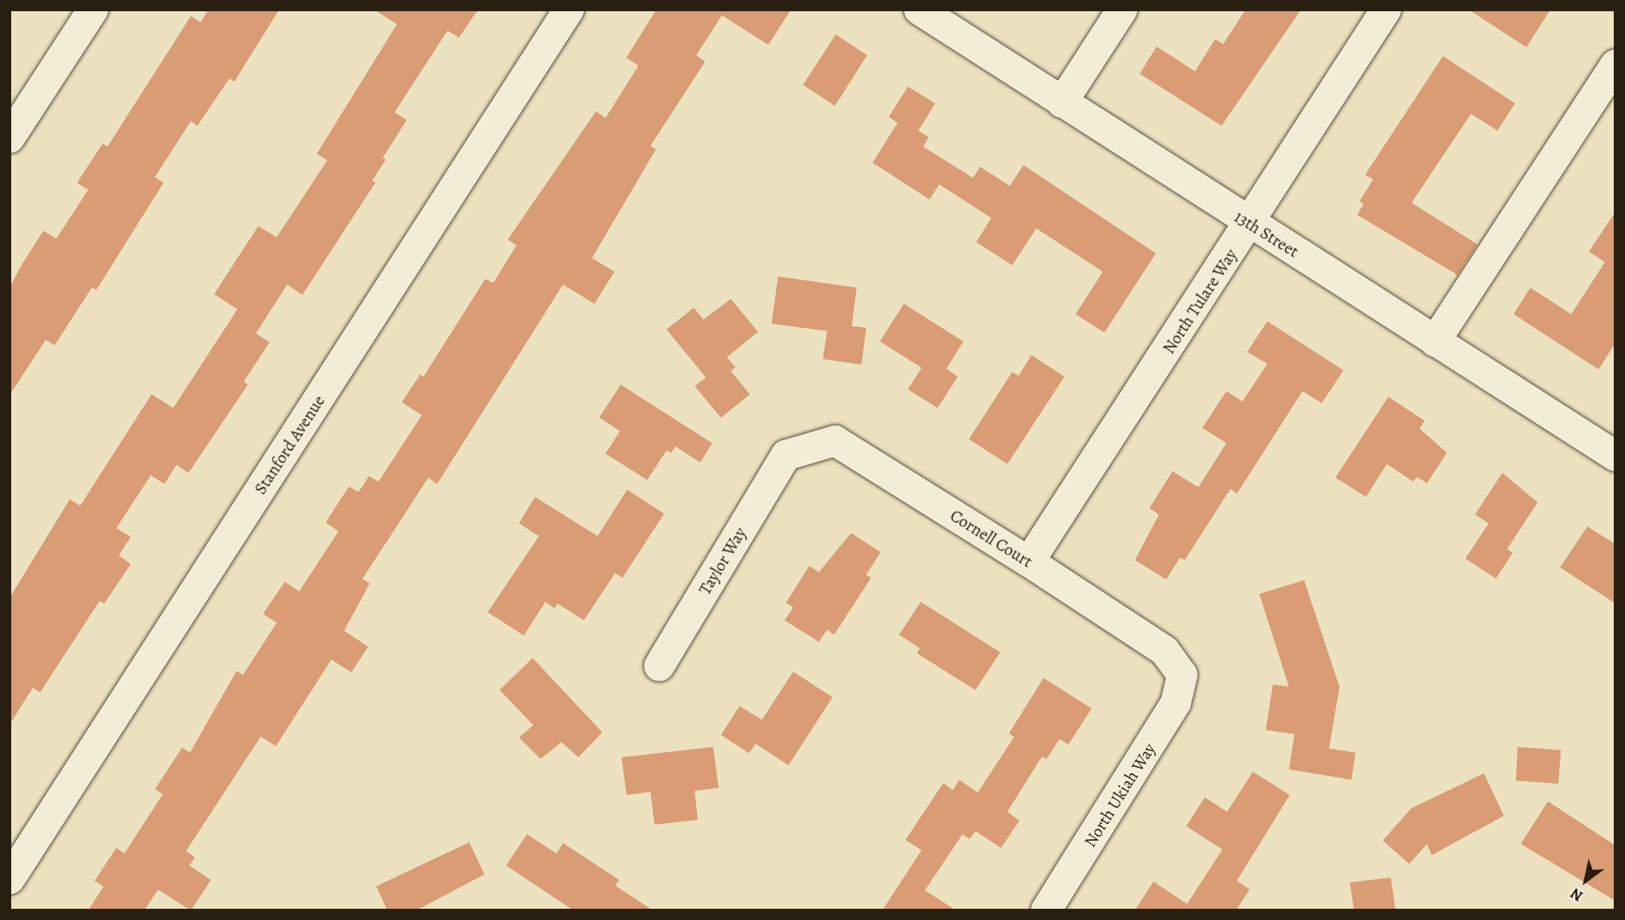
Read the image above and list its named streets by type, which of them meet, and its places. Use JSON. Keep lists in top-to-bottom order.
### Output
{
  "streets": {
    "street": [
      "13th Street",
      "North Tulare Way",
      "Stanford Avenue",
      "Cornell Court",
      "Taylor Way",
      "North Ukiah Way"
    ]
  },
  "crossings": [
    ["13th Street", "North Tulare Way"],
    ["North Tulare Way", "Cornell Court"],
    ["Cornell Court", "Taylor Way"],
    ["Cornell Court", "North Ukiah Way"]
  ],
  "north": "bottom left"
}
